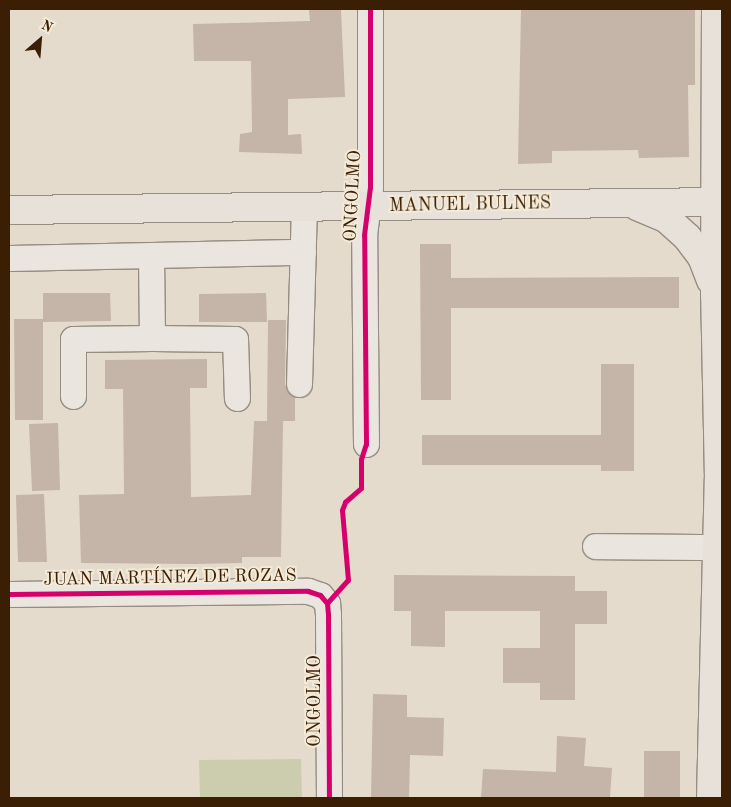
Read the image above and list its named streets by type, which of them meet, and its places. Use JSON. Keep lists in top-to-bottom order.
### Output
{
  "streets": {
    "main road": ["MANUEL BULNES"],
    "street": ["ONGOLMO", "JUAN MARTÍNEZ DE ROZAS"]
  },
  "crossings": [
    ["ONGOLMO", "MANUEL BULNES"],
    ["ONGOLMO", "JUAN MARTÍNEZ DE ROZAS"]
  ],
  "north": "top right"
}
